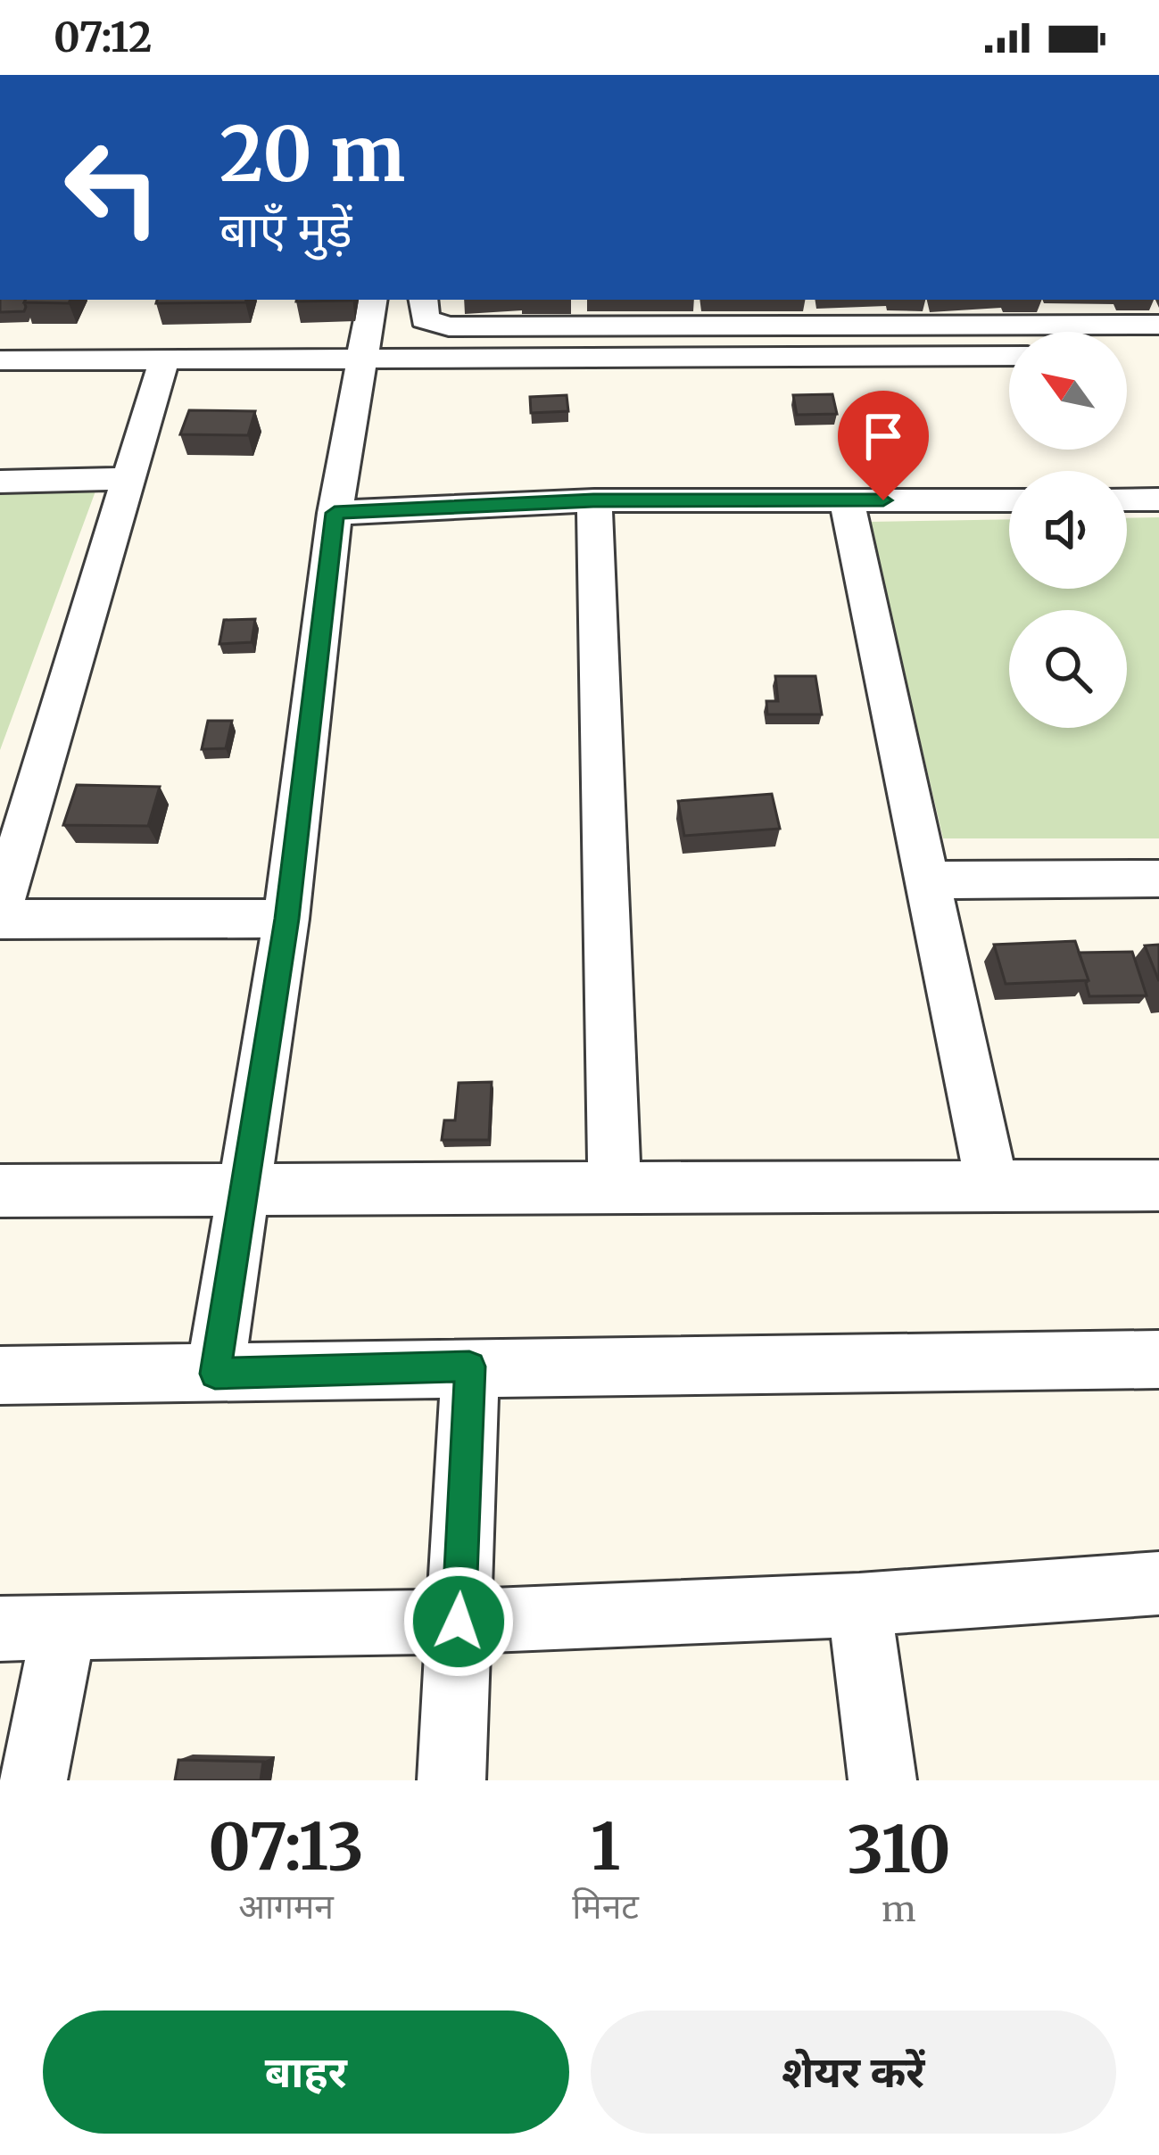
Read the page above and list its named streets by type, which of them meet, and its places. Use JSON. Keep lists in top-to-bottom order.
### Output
{
  "north": "top left",
  "page": {
    "status": "07:12",
    "turn": ["20 m", "बाएँ मुड़ें"],
    "eta": [
      "07:13",
      "आगमन",
      "1",
      "मिनट",
      "310",
      "m"
    ],
    "buttons": ["बाहर", "शेयर करें"]
  }
}
